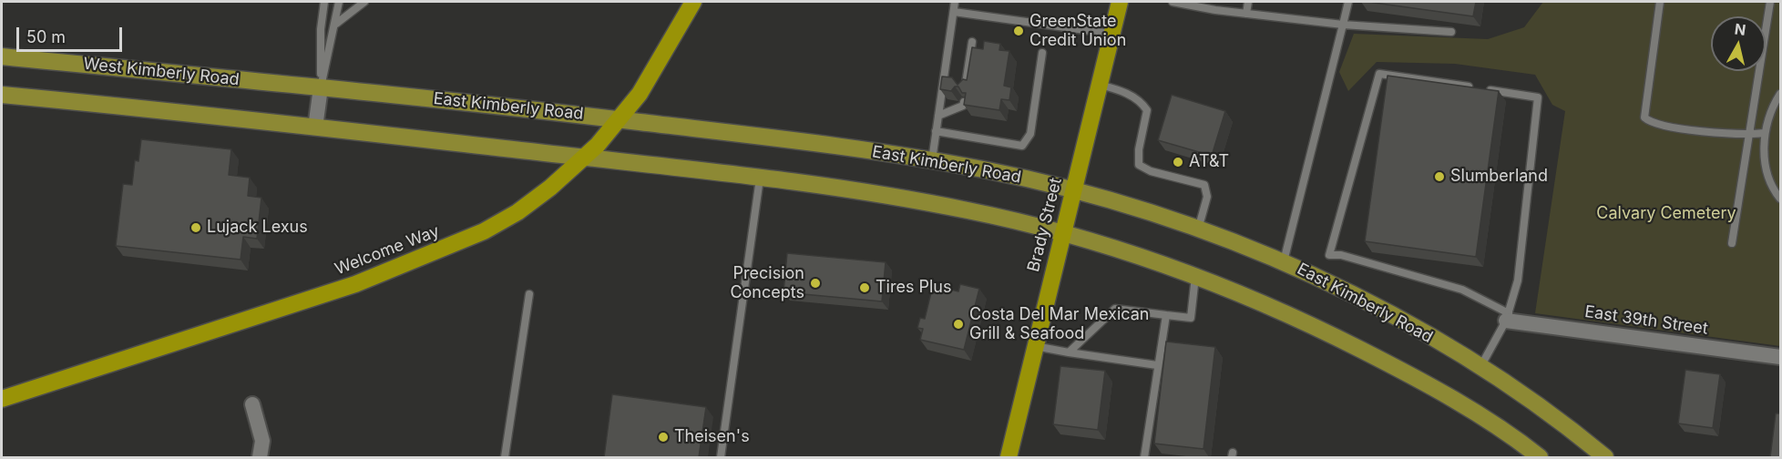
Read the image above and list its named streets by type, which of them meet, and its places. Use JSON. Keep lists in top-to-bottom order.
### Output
{
  "streets": {
    "highway": ["Brady Street", "Welcome Way"],
    "main road": ["West Kimberly Road", "East Kimberly Road"],
    "street": ["East 39th Street"]
  },
  "crossings": [
    ["West Kimberly Road", "East Kimberly Road"],
    ["East Kimberly Road", "Brady Street"],
    ["East Kimberly Road", "Welcome Way"]
  ],
  "parks": ["Calvary Cemetery"],
  "places": [
    "GreenState Credit Union",
    "AT&T",
    "Slumberland",
    "Lujack Lexus",
    "Precision Concepts",
    "Tires Plus",
    "Costa Del Mar Mexican Grill & Seafood",
    "Theisen's"
  ],
  "scale_bar": "50 m",
  "north": "top"
}
